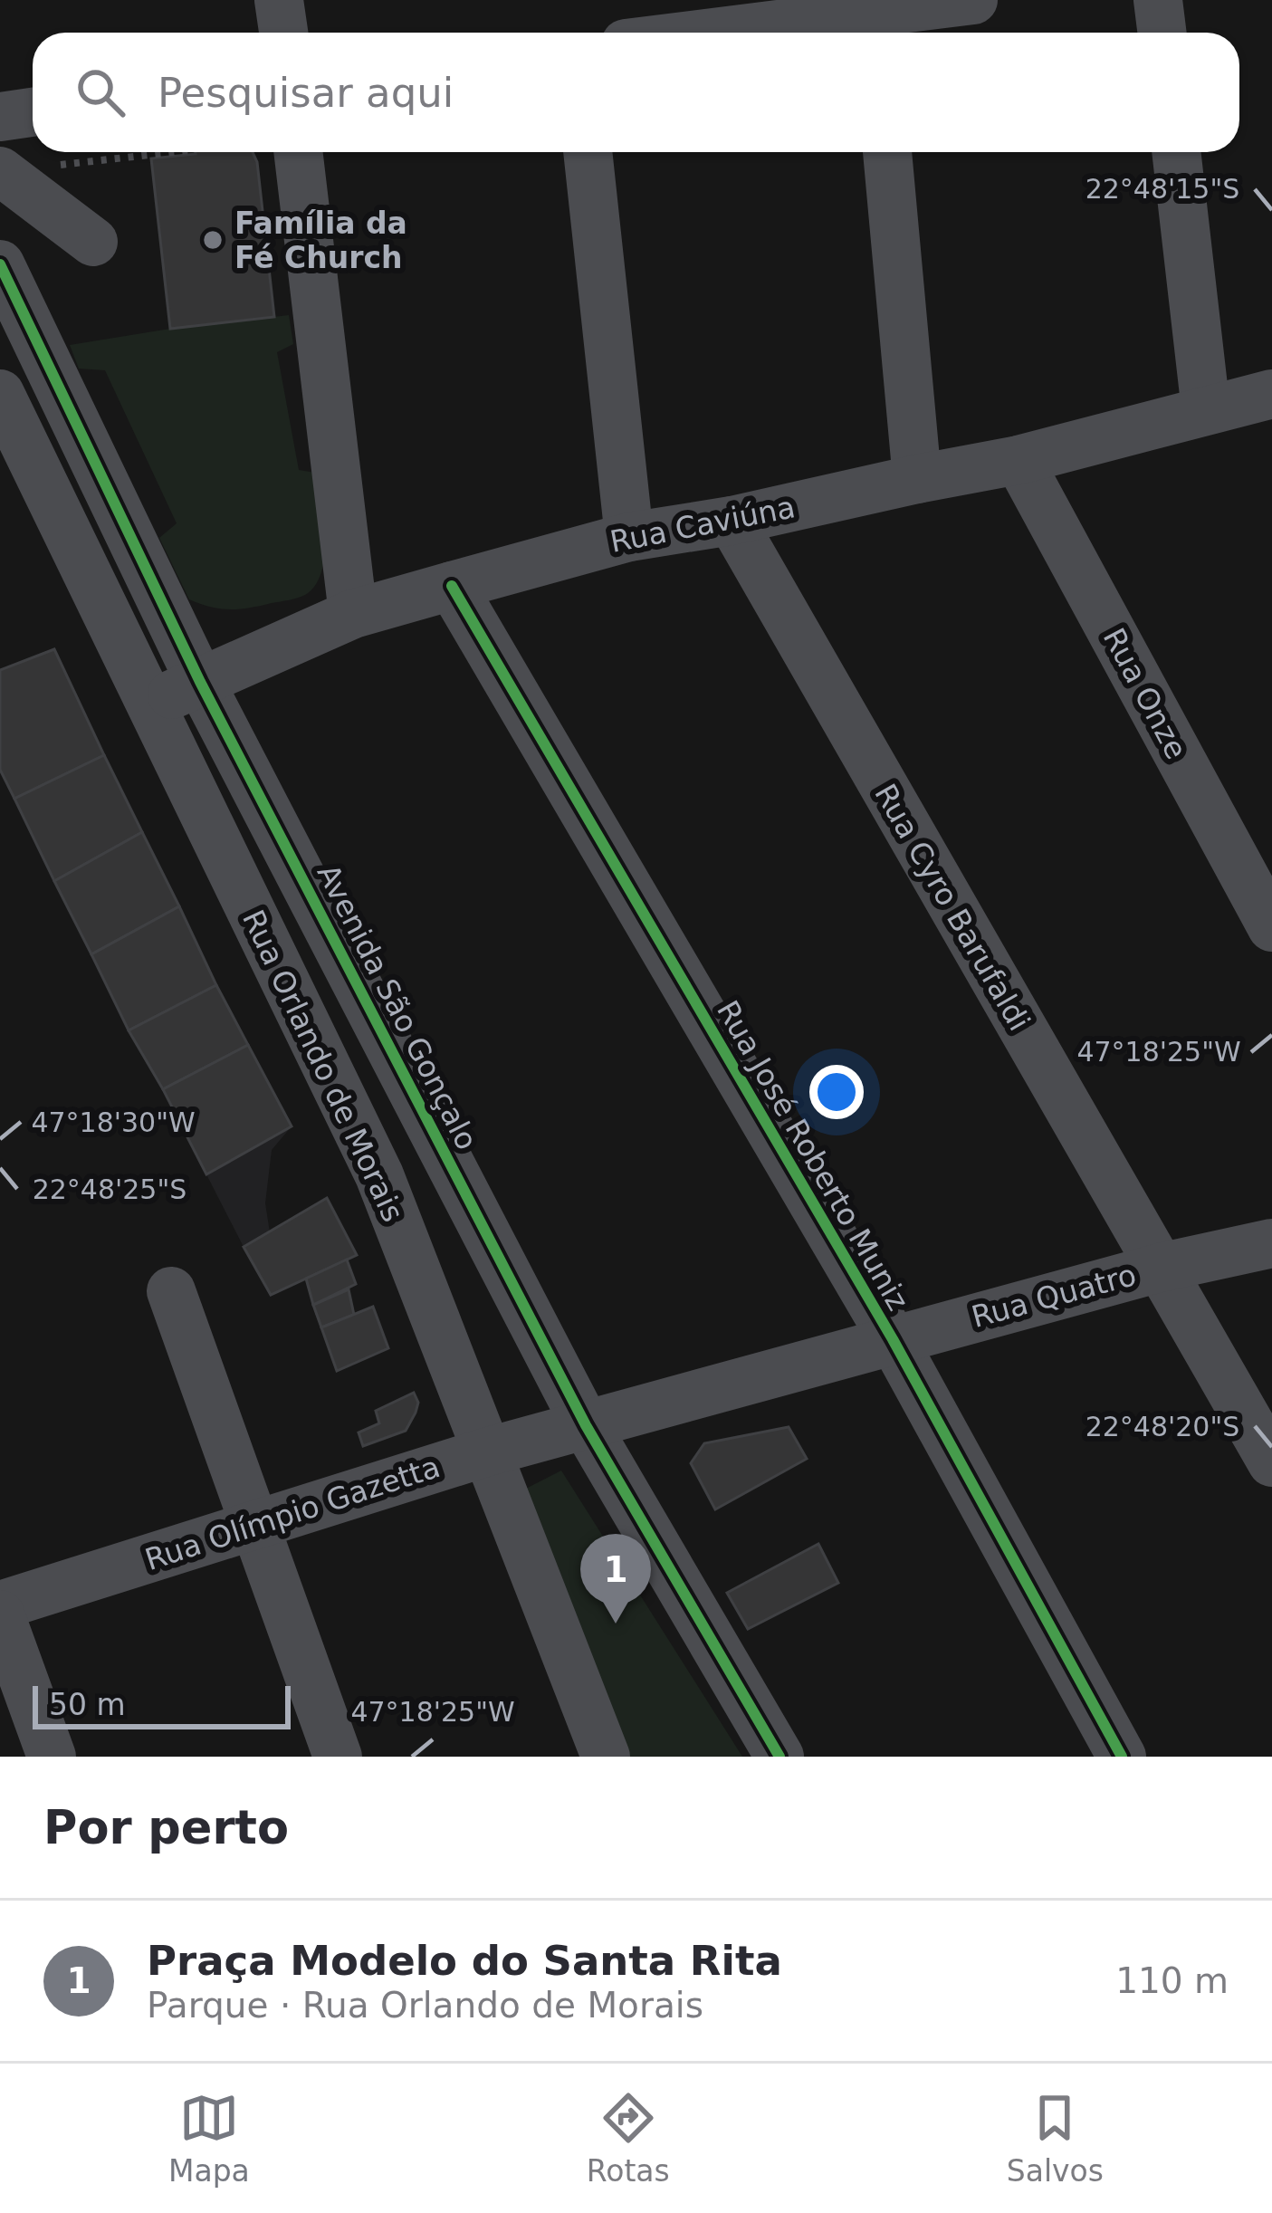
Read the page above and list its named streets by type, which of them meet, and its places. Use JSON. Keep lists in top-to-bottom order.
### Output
{
  "streets": {
    "street": [
      "Rua Caviúna",
      "Rua Onze",
      "Rua Cyro Barufaldi",
      "Avenida São Gonçalo",
      "Rua Orlando de Morais",
      "Rua José Roberto Muniz",
      "Rua Quatro",
      "Rua Olímpio Gazetta"
    ]
  },
  "crossings": [
    ["Rua Caviúna", "Rua Onze"],
    ["Rua Caviúna", "Rua Cyro Barufaldi"],
    ["Rua Caviúna", "Avenida São Gonçalo"],
    ["Rua Caviúna", "Rua Orlando de Morais"],
    ["Rua Caviúna", "Rua José Roberto Muniz"],
    ["Rua Cyro Barufaldi", "Rua Quatro"],
    ["Avenida São Gonçalo", "Rua Quatro"],
    ["Avenida São Gonçalo", "Rua Olímpio Gazetta"],
    ["Rua Orlando de Morais", "Rua Olímpio Gazetta"],
    ["Rua José Roberto Muniz", "Rua Quatro"],
    ["Rua Quatro", "Rua Olímpio Gazetta"]
  ],
  "places": ["Família da Fé Church"],
  "scale_bar": "50 m",
  "page": {
    "search": "Pesquisar aqui",
    "pins": "1",
    "scale": "50 m",
    "heading": "Por perto",
    "list": [
      {
        "mark": "1",
        "name": "Praça Modelo do Santa Rita",
        "note": "Parque · Rua Orlando de Morais",
        "value": "110 m"
      }
    ],
    "nav": ["Mapa", "Rotas", "Salvos"]
  },
  "coordinates": [
    "22°48'15\"S",
    "47°18'25\"W",
    "47°18'30\"W",
    "22°48'25\"S",
    "22°48'20\"S"
  ]
}
